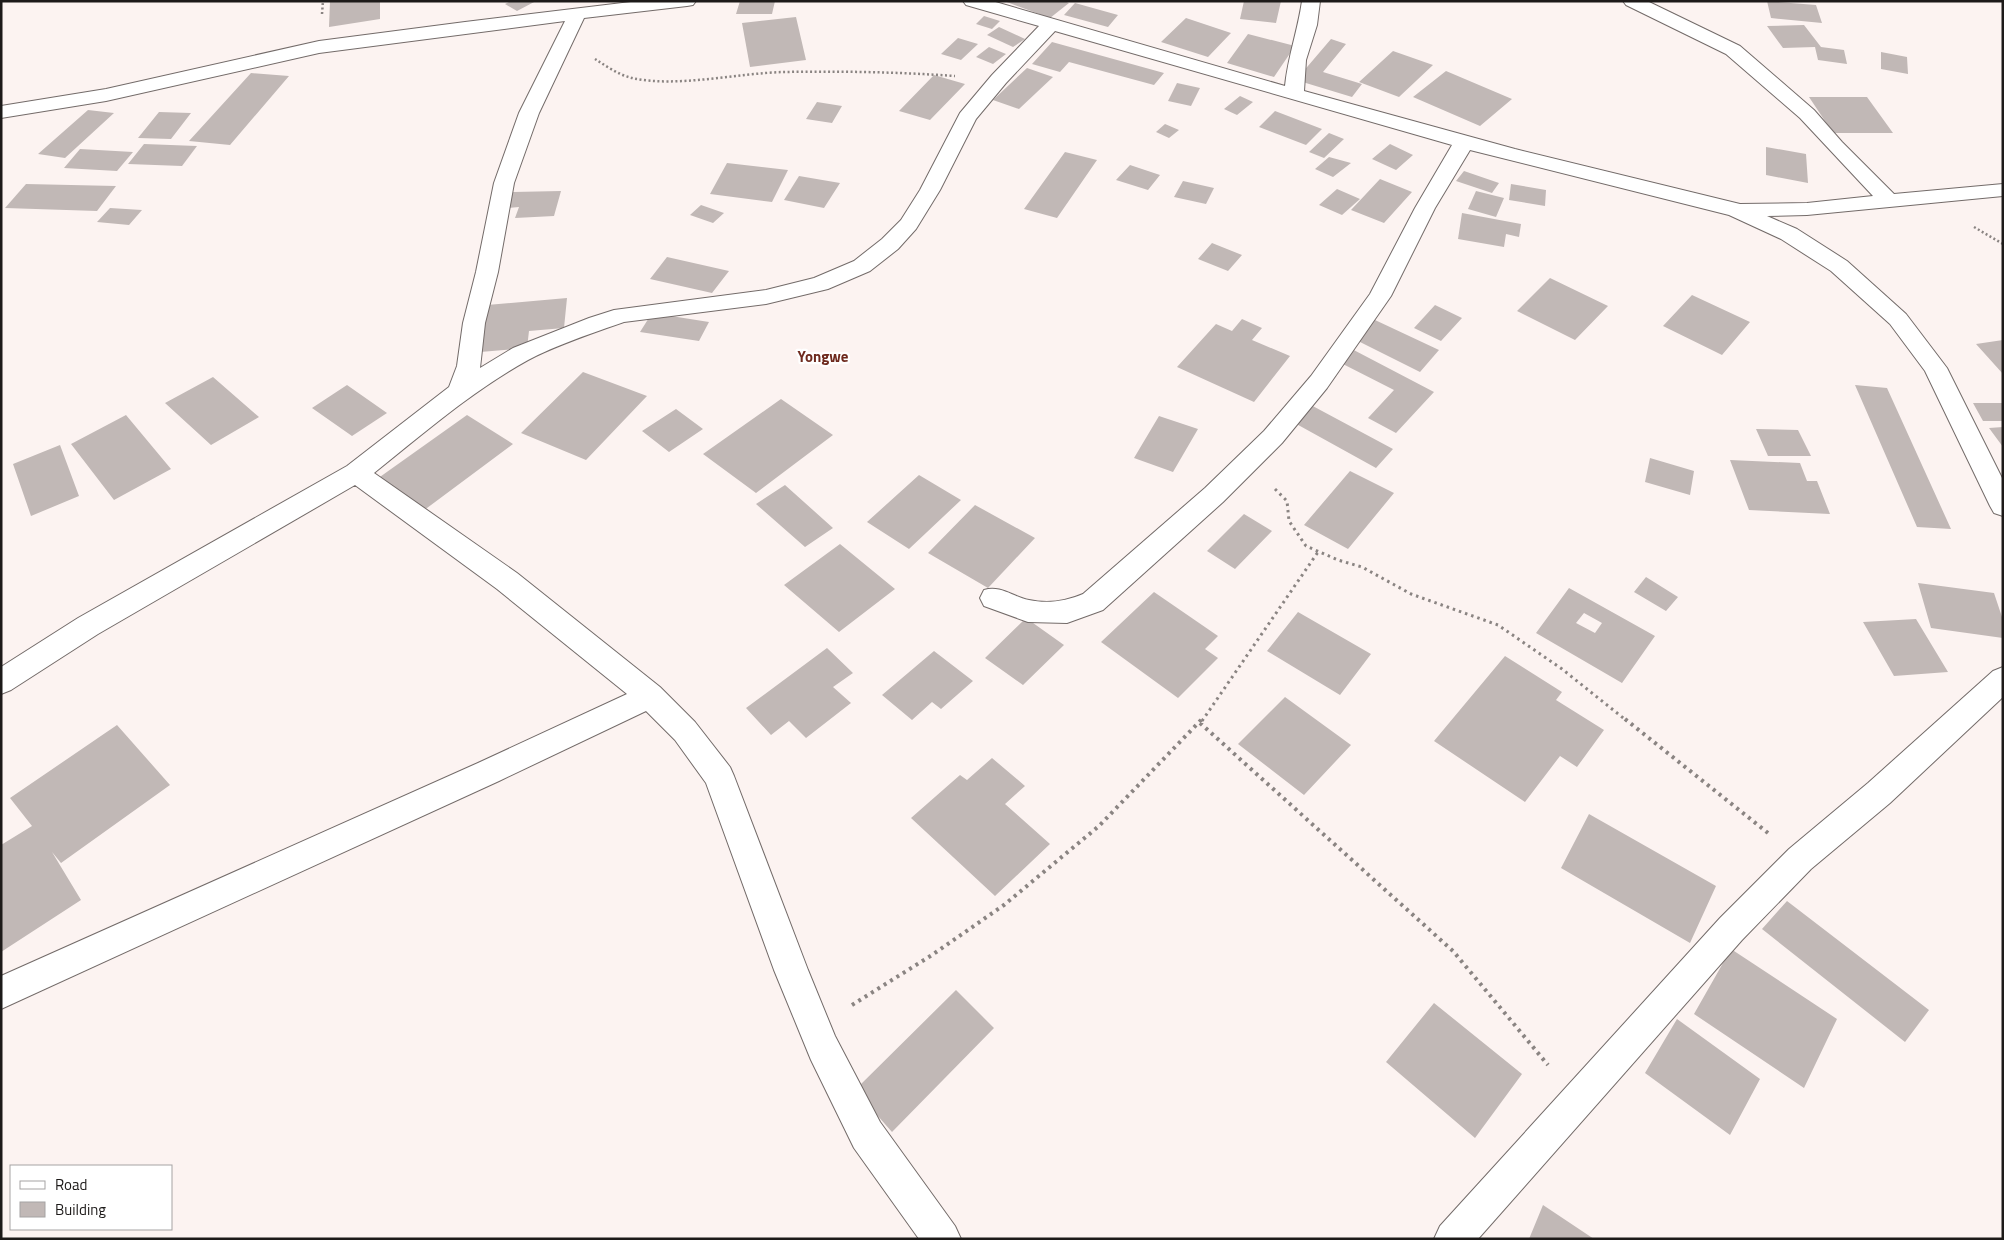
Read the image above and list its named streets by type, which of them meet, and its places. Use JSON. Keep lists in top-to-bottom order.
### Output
{
  "districts": ["Yongwe"],
  "legend": ["Road", "Building"]
}
